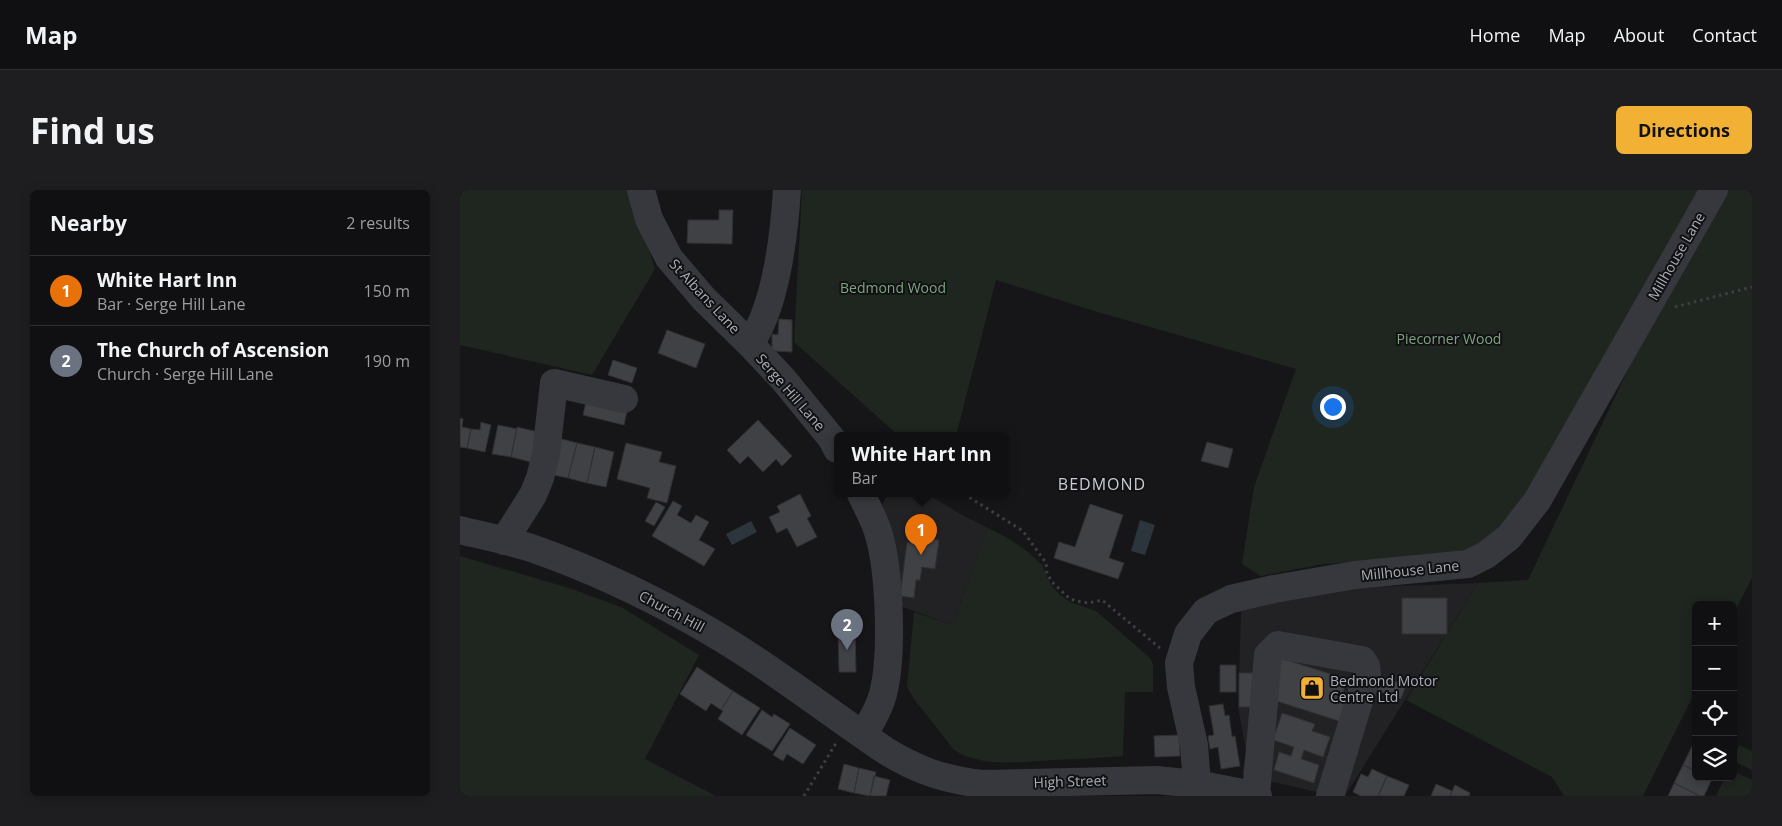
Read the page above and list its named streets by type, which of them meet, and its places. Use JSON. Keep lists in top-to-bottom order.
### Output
{
  "streets": {
    "street": [
      "Millhouse Lane",
      "St Albans Lane",
      "Serge Hill Lane",
      "Church Hill",
      "High Street"
    ]
  },
  "crossings": [
    ["Millhouse Lane", "High Street"],
    ["St Albans Lane", "Serge Hill Lane"],
    ["Church Hill", "High Street"]
  ],
  "districts": ["BEDMOND"],
  "parks": ["Bedmond Wood", "Piecorner Wood"],
  "places": {
    "shop": ["Bedmond Motor Centre Ltd"]
  },
  "page": {
    "header": "Map",
    "nav": [
      "Home",
      "Map",
      "About",
      "Contact"
    ],
    "buttons": "Directions",
    "title": "Find us",
    "heading": ["Nearby", "2 results"],
    "list": [
      {
        "mark": "1",
        "name": "White Hart Inn",
        "note": "Bar · Serge Hill Lane",
        "value": "150 m"
      },
      {
        "mark": "2",
        "name": "The Church of Ascension",
        "note": "Church · Serge Hill Lane",
        "value": "190 m"
      }
    ],
    "popup": ["White Hart Inn", "Bar"],
    "pins": ["1", "2"],
    "map_buttons": ["+", "−"]
  }
}
